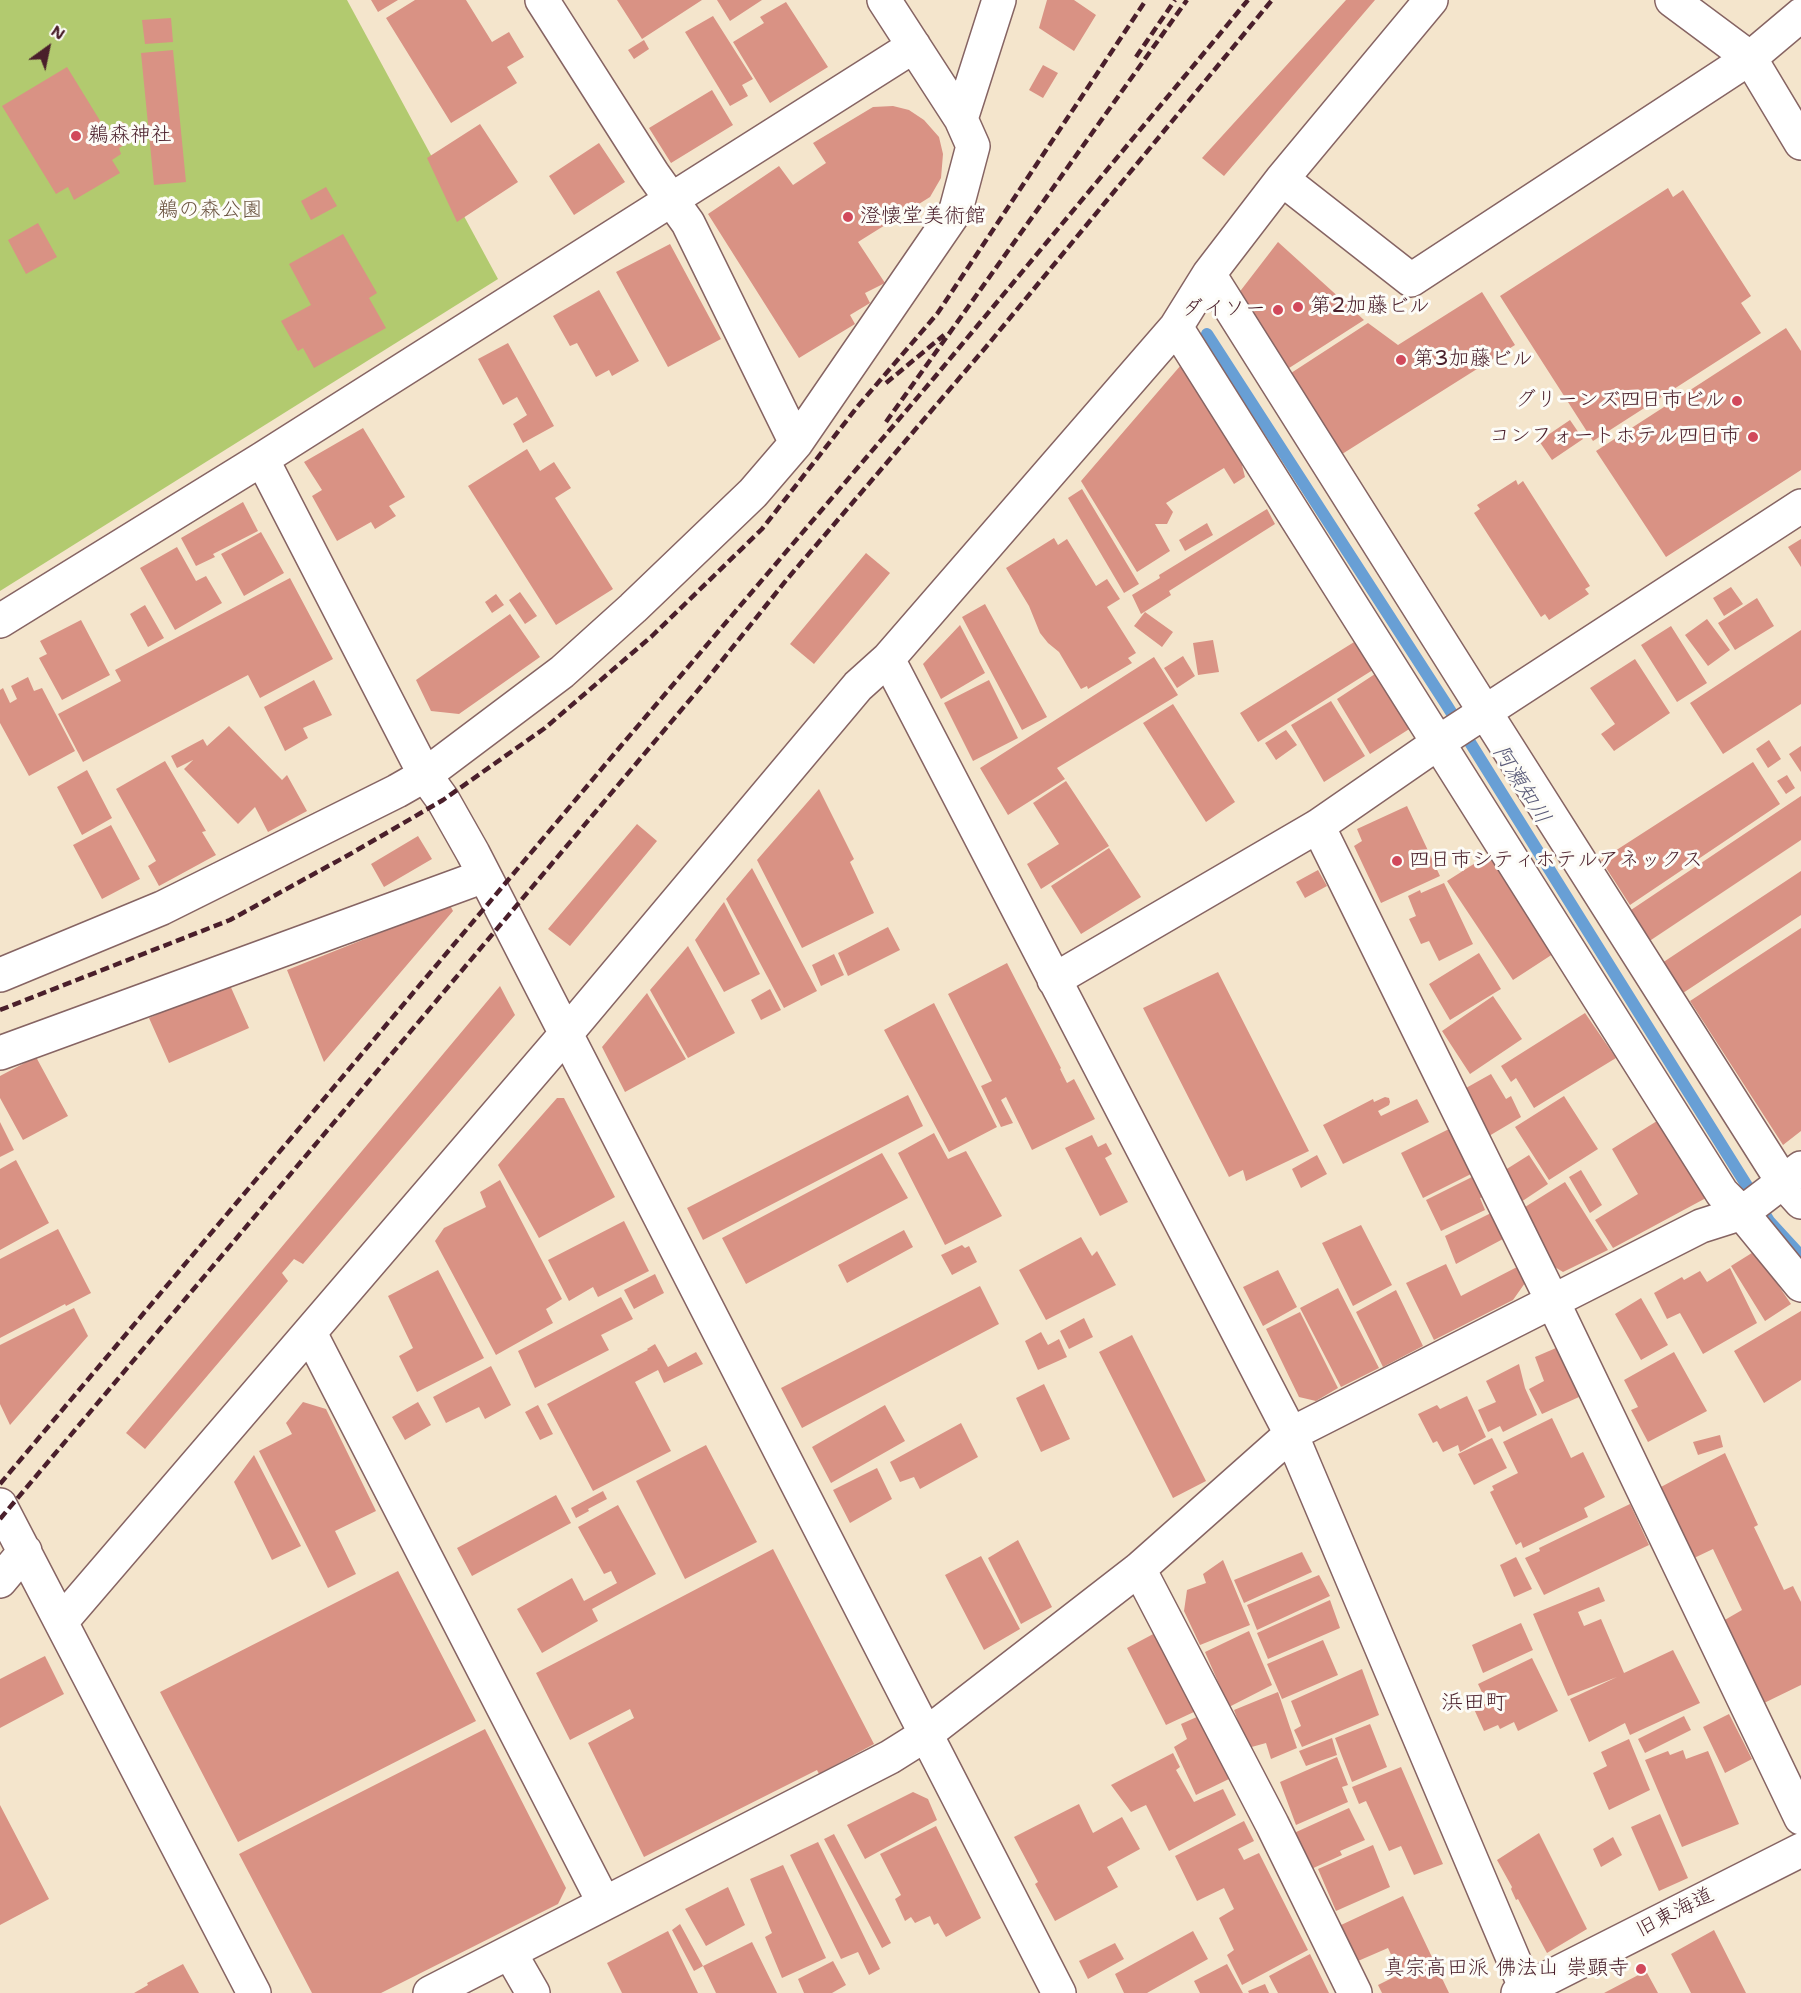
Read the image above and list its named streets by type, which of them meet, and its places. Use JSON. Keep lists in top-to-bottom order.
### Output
{
  "streets": {
    "street": ["旧東海道"]
  },
  "districts": ["浜田町"],
  "water": ["阿瀬知川"],
  "parks": ["鵜の森公園"],
  "places": [
    "鵜森神社",
    "澄懐堂美術館",
    "第2加藤ビル",
    "ダイソー",
    "第3加藤ビル",
    "グリーンズ四日市ビル",
    "コンフォートホテル四日市",
    "四日市シティホテルアネックス",
    "真宗高田派 佛法山 崇顕寺"
  ],
  "north": "top right"
}
